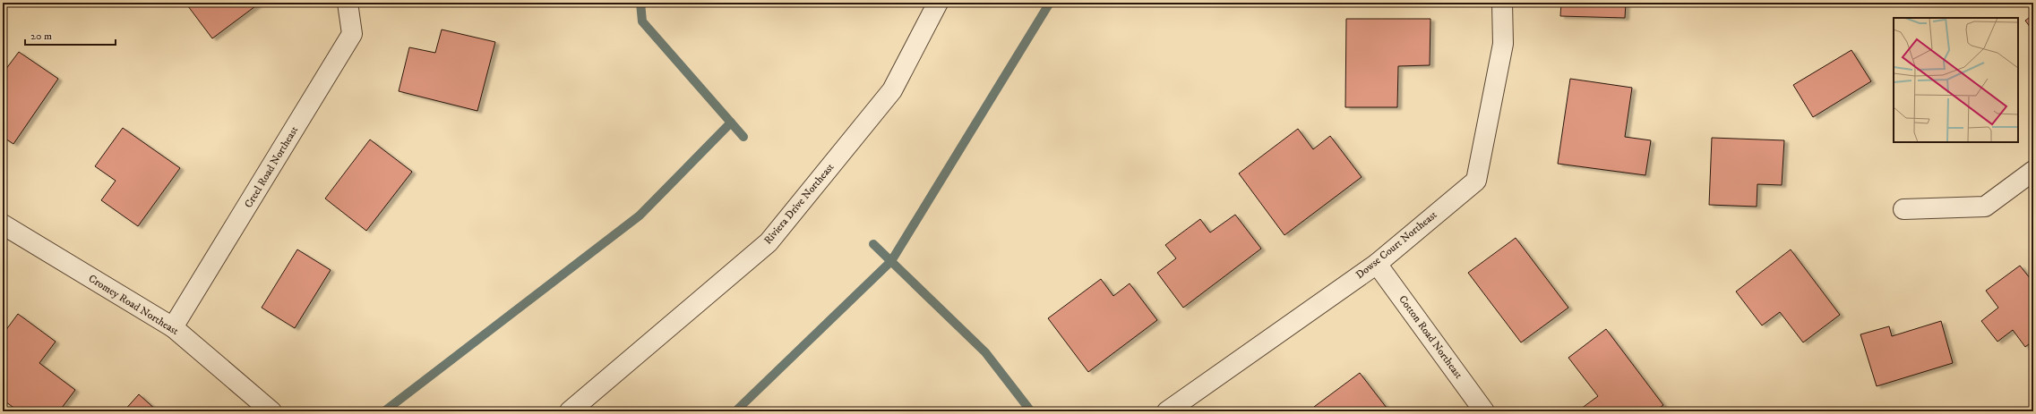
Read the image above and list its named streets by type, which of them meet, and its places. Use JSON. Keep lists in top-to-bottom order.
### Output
{
  "streets": {
    "street": [
      "Creel Road Northeast",
      "Riviera Drive Northeast",
      "Dowse Court Northeast",
      "Cromey Road Northeast",
      "Cotton Road Northeast"
    ]
  },
  "crossings": [
    ["Creel Road Northeast", "Cromey Road Northeast"],
    ["Dowse Court Northeast", "Cotton Road Northeast"]
  ],
  "scale_bar": "20 m"
}
